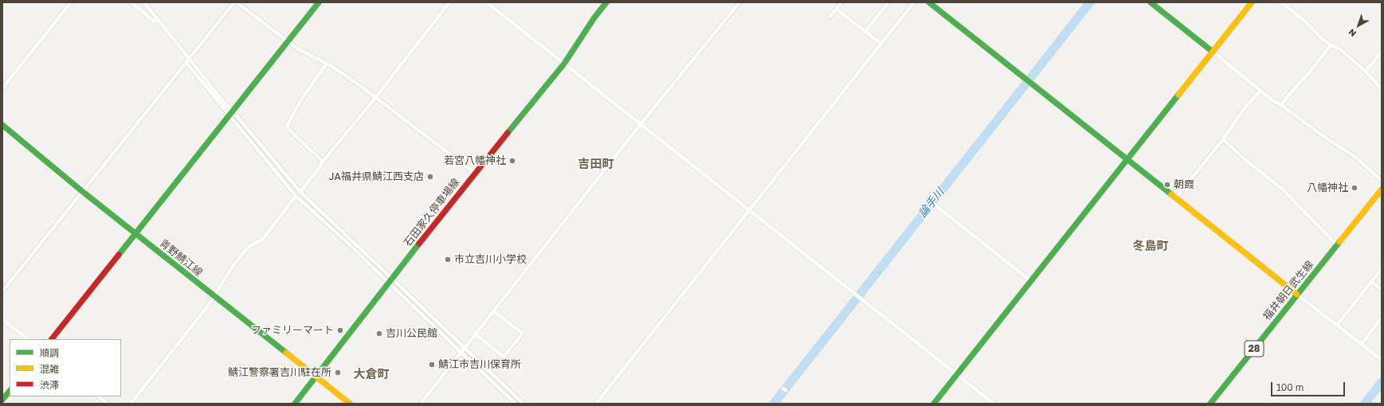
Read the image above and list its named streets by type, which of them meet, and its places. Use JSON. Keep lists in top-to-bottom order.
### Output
{
  "streets": {
    "street": [
      "石田家久停車場線",
      "青野鯖江線",
      "福井朝日武生線",
      "28"
    ]
  },
  "crossings": [
    ["石田家久停車場線", "青野鯖江線"]
  ],
  "districts": ["吉田町", "冬島町", "大倉町"],
  "water": ["論手川"],
  "places": [
    "若宮八幡神社",
    "JA福井県鯖江西支店",
    "朝霞",
    "八幡神社",
    "市立吉川小学校",
    "ファミリーマート",
    "吉川公民館",
    "鯖江市吉川保育所",
    "鯖江警察署吉川駐在所"
  ],
  "legend": ["順調", "混雑", "渋滞"],
  "scale_bar": "100 m",
  "north": "bottom left"
}
